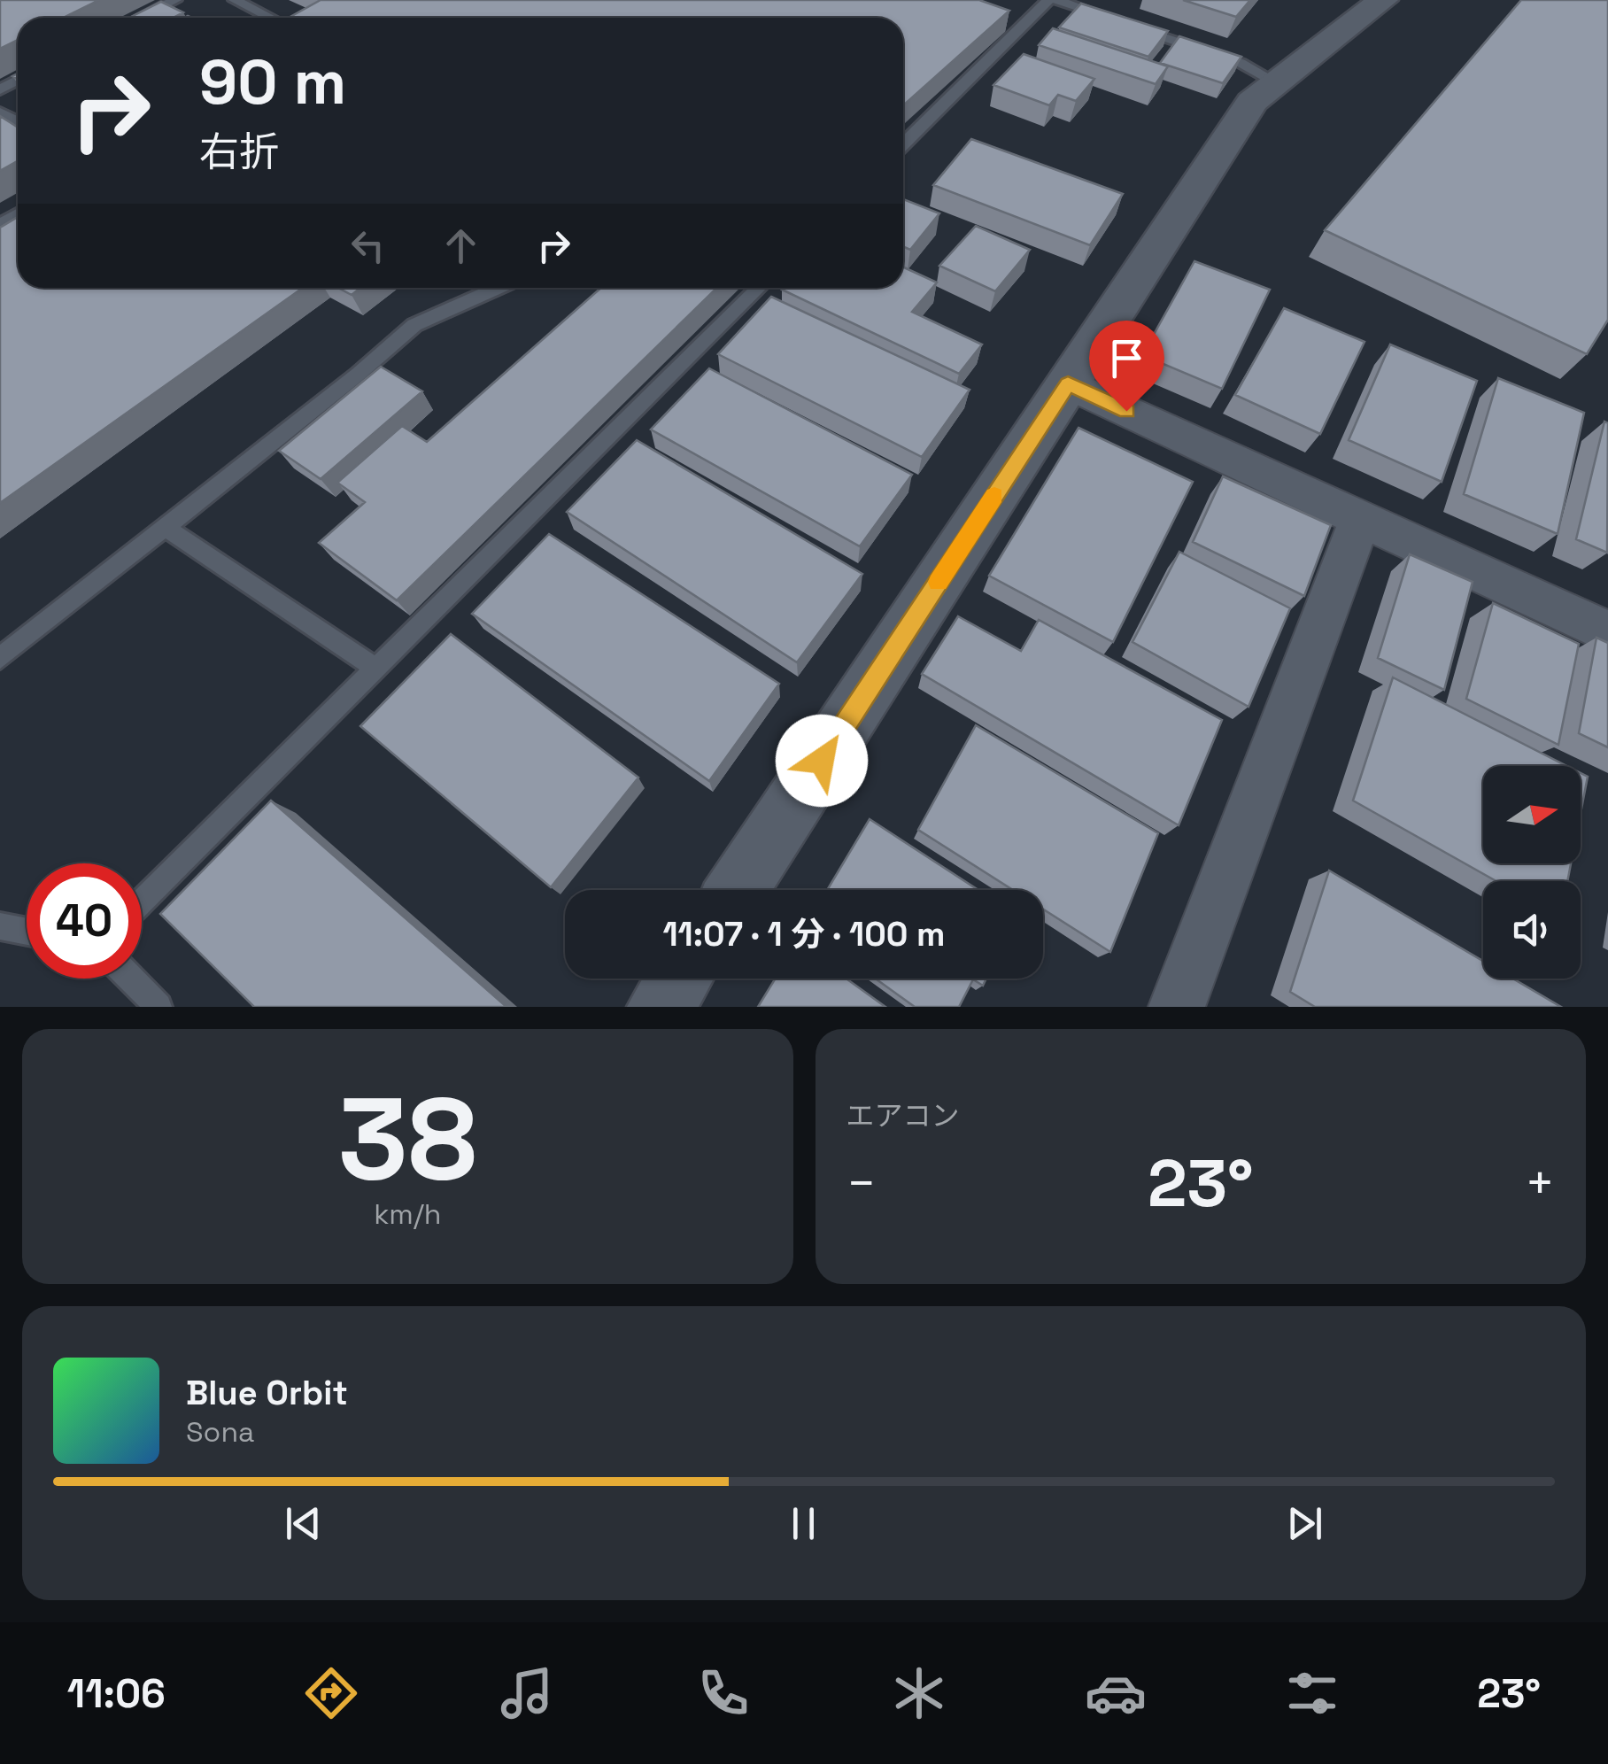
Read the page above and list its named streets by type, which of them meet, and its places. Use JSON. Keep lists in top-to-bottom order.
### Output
{
  "north": "right",
  "page": {
    "turn": ["90 m", "右折"],
    "limit": "40",
    "trip": "11:07 · 1 分 · 100 m",
    "tile": [
      ["38", "km/h"],
      "エアコン"
    ],
    "heat": ["−", "23°", "+"],
    "song": ["Blue Orbit", "Sona"],
    "tabs": ["11:06", "23°"]
  }
}
